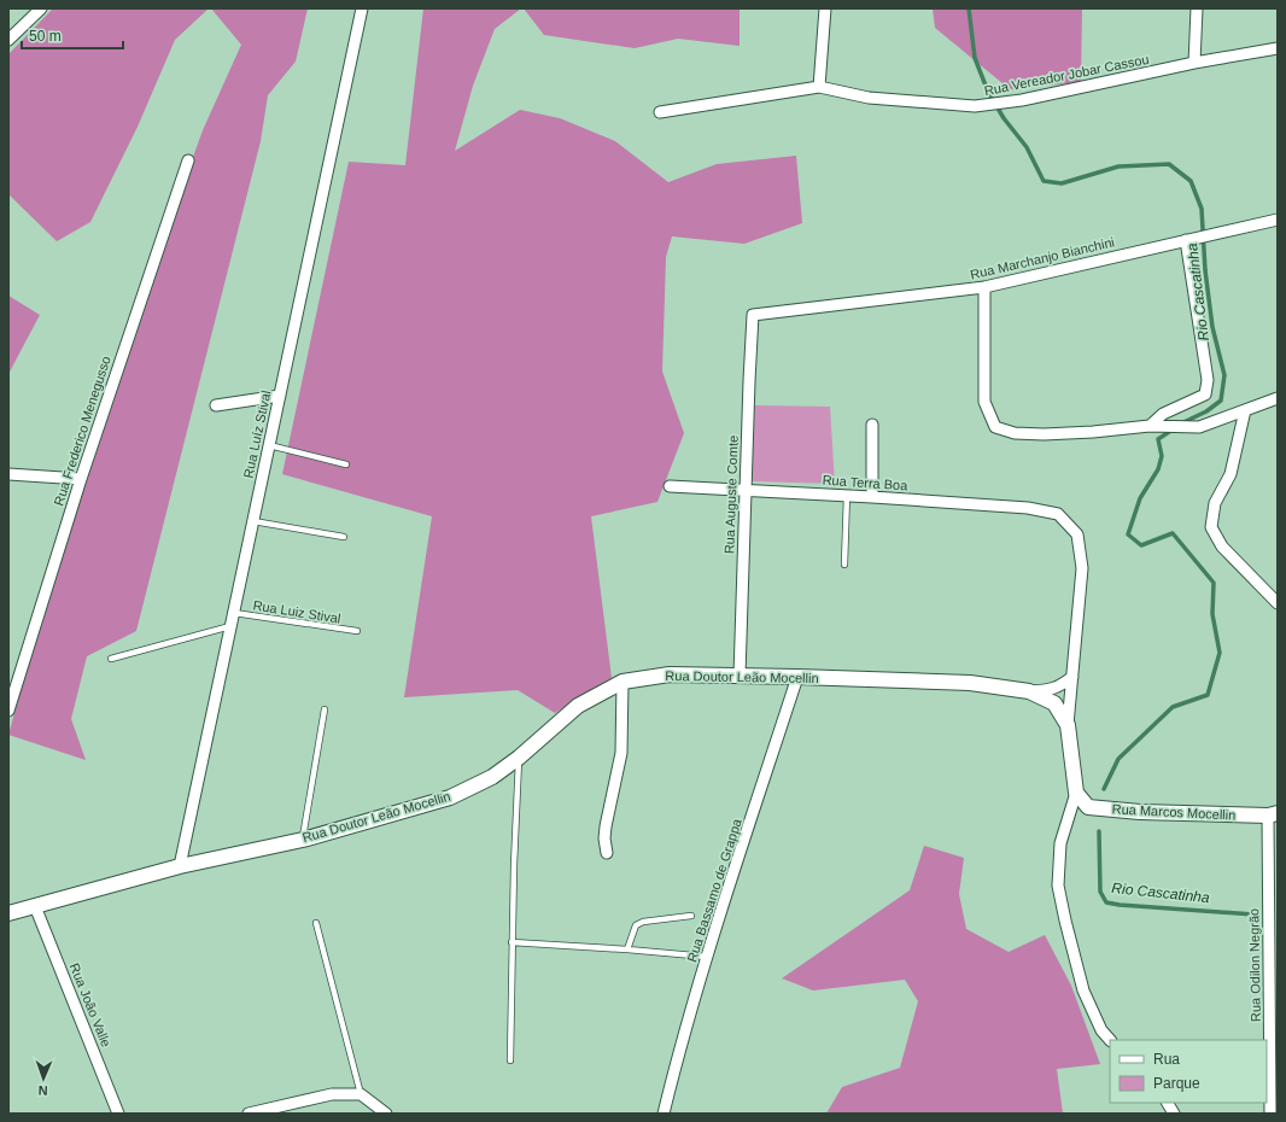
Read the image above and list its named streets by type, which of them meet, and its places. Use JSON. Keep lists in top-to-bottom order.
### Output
{
  "streets": {
    "street": [
      "Rua Vereador Jobar Cassou",
      "Rua Marchanjo Bianchini",
      "Rua Frederico Menegusso",
      "Rua Luíz Stival",
      "Rua Terra Boa",
      "Rua Auguste Comte",
      "Rua Doutor Leão Mocellin",
      "Rua Marcos Mocellin",
      "Rua Bassamo de Grappa",
      "Rua Odilon Negrão",
      "Rua João Valle"
    ],
    "lane": ["Rua Luiz Stival"]
  },
  "crossings": [
    ["Rua Marchanjo Bianchini", "Rua Auguste Comte"],
    ["Rua Luíz Stival", "Rua Luiz Stival"],
    ["Rua Luíz Stival", "Rua Doutor Leão Mocellin"],
    ["Rua Terra Boa", "Rua Auguste Comte"],
    ["Rua Auguste Comte", "Rua Doutor Leão Mocellin"],
    ["Rua Doutor Leão Mocellin", "Rua Marcos Mocellin"],
    ["Rua Doutor Leão Mocellin", "Rua Bassamo de Grappa"],
    ["Rua Doutor Leão Mocellin", "Rua João Valle"],
    ["Rua Marcos Mocellin", "Rua Odilon Negrão"]
  ],
  "water": ["Rio Cascatinha"],
  "legend": ["Rua", "Parque"],
  "scale_bar": "50 m",
  "north": "bottom"
}
